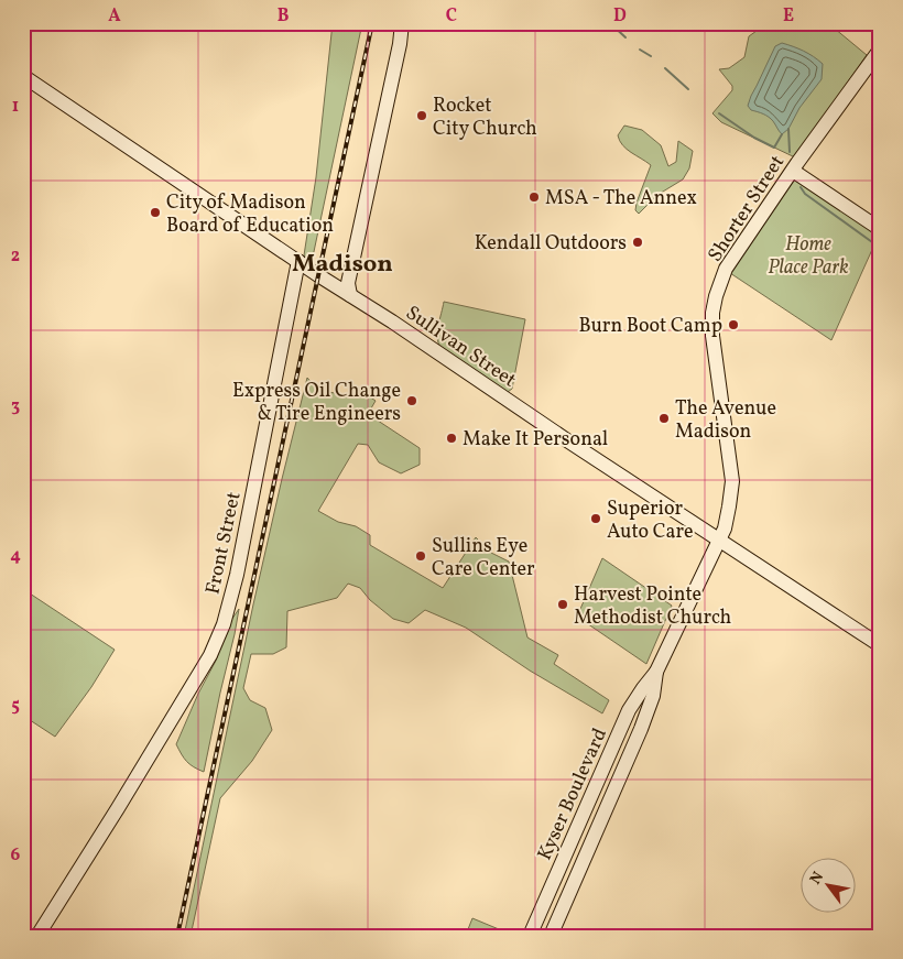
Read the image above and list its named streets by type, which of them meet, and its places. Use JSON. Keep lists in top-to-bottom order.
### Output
{
  "streets": {
    "street": [
      "Shorter Street",
      "Sullivan Street",
      "Front Street",
      "Kyser Boulevard"
    ]
  },
  "crossings": [
    ["Shorter Street", "Sullivan Street"],
    ["Shorter Street", "Kyser Boulevard"],
    ["Sullivan Street", "Front Street"],
    ["Sullivan Street", "Kyser Boulevard"]
  ],
  "districts": ["Madison"],
  "parks": ["Home Place Park"],
  "places": [
    "Rocket City Church",
    "MSA - The Annex",
    "City of Madison Board of Education",
    "Kendall Outdoors",
    "Burn Boot Camp",
    "Express Oil Change & Tire Engineers",
    "The Avenue Madison",
    "Make It Personal",
    "Superior Auto Care",
    "Sullins Eye Care Center",
    "Harvest Pointe Methodist Church"
  ],
  "north": "top left",
  "grid": {
    "columns": [
      "A",
      "B",
      "C",
      "D",
      "E"
    ],
    "rows": [
      "1",
      "2",
      "3",
      "4",
      "5",
      "6"
    ]
  }
}
